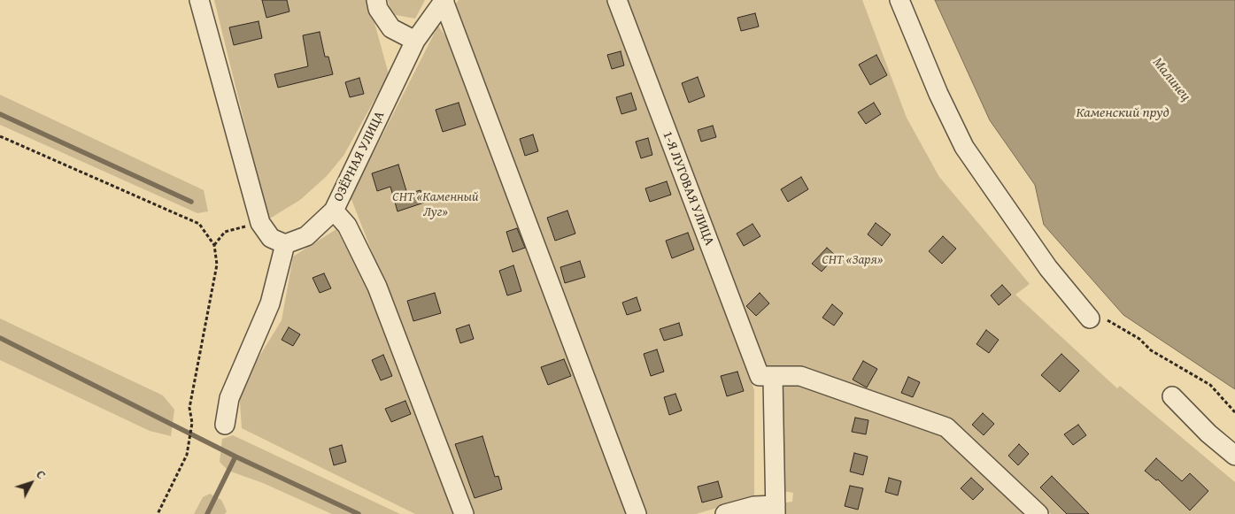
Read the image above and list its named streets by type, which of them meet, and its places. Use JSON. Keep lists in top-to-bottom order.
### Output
{
  "streets": {
    "street": ["ОЗЁРНАЯ УЛИЦА", "1-Я ЛУГОВАЯ УЛИЦА"]
  },
  "water": ["Малинец", "Каменский пруд"],
  "parks": ["СНТ «Каменный Луг»", "СНТ «Заря»"],
  "north": "top right"
}
